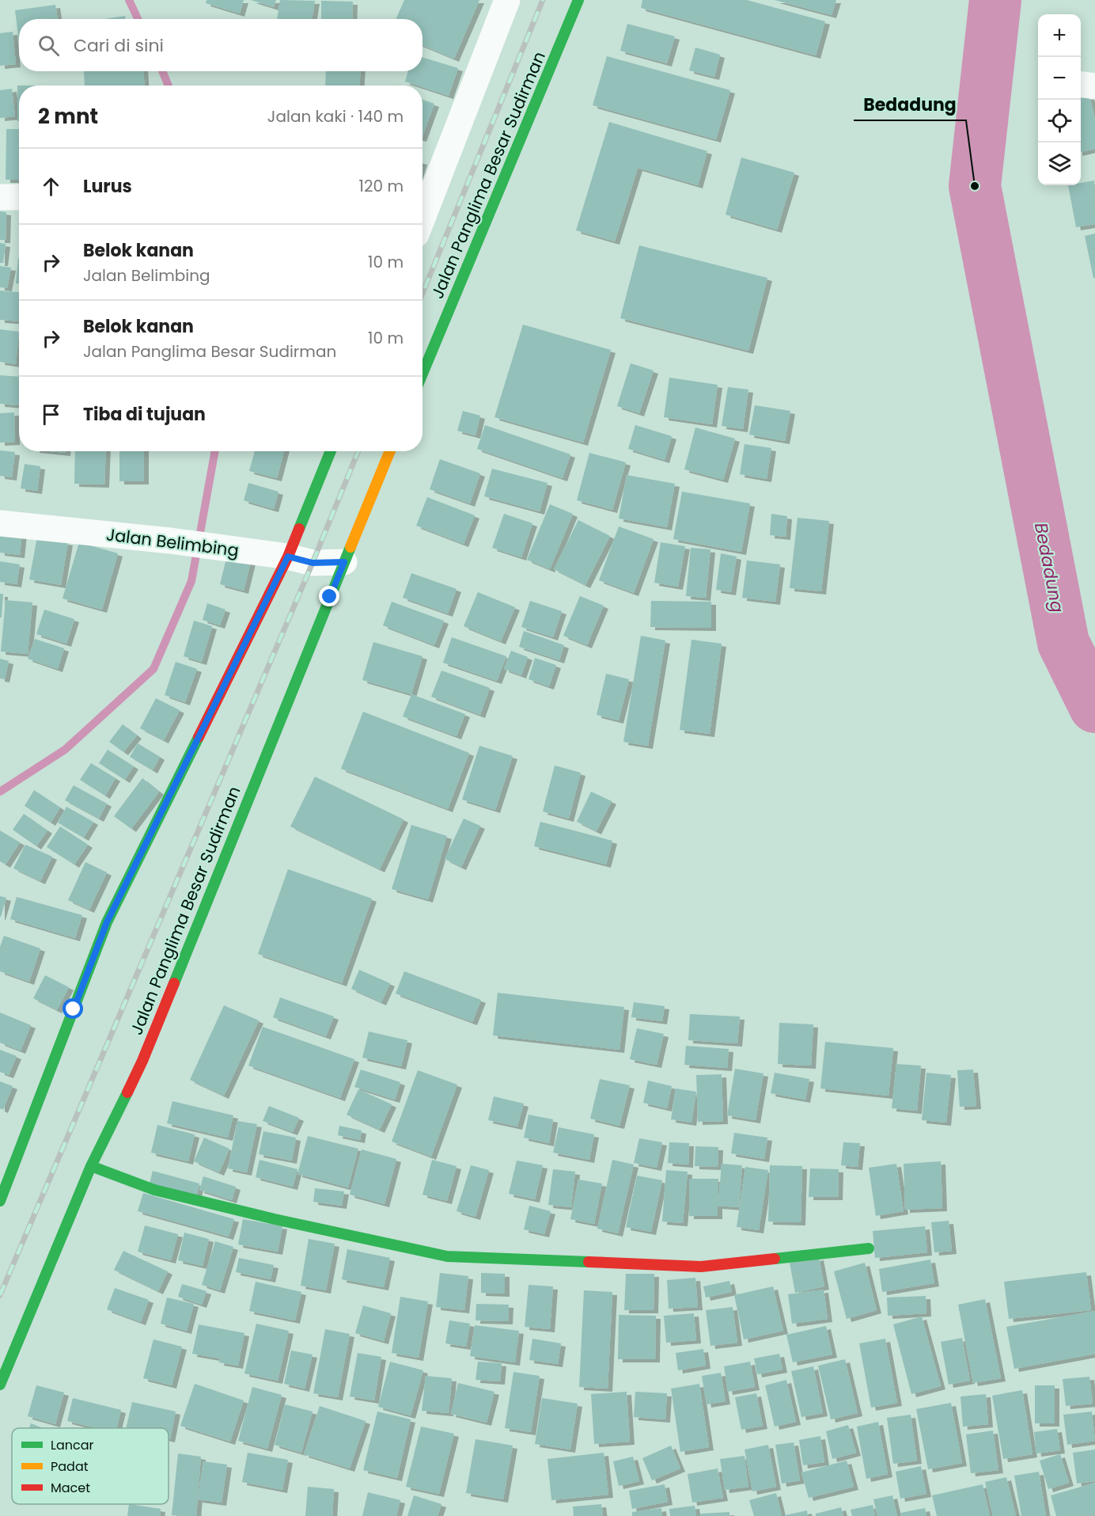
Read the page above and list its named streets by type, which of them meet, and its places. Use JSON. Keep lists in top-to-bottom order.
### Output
{
  "streets": {
    "street": ["Jalan Panglima Besar Sudirman", "Jalan Belimbing"]
  },
  "crossings": [
    ["Jalan Panglima Besar Sudirman", "Jalan Belimbing"]
  ],
  "water": ["Bedadung"],
  "places": ["Bedadung"],
  "legend": ["Lancar", "Padat", "Macet"],
  "page": {
    "map_buttons": ["+", "−"],
    "search": "Cari di sini",
    "heading": ["2 mnt", "Jalan kaki · 140 m"],
    "list": [
      ["Lurus", "120 m"],
      ["Belok kanan", "Jalan Belimbing", "10 m"],
      ["Belok kanan", "Jalan Panglima Besar Sudirman", "10 m"],
      "Tiba di tujuan"
    ]
  }
}
